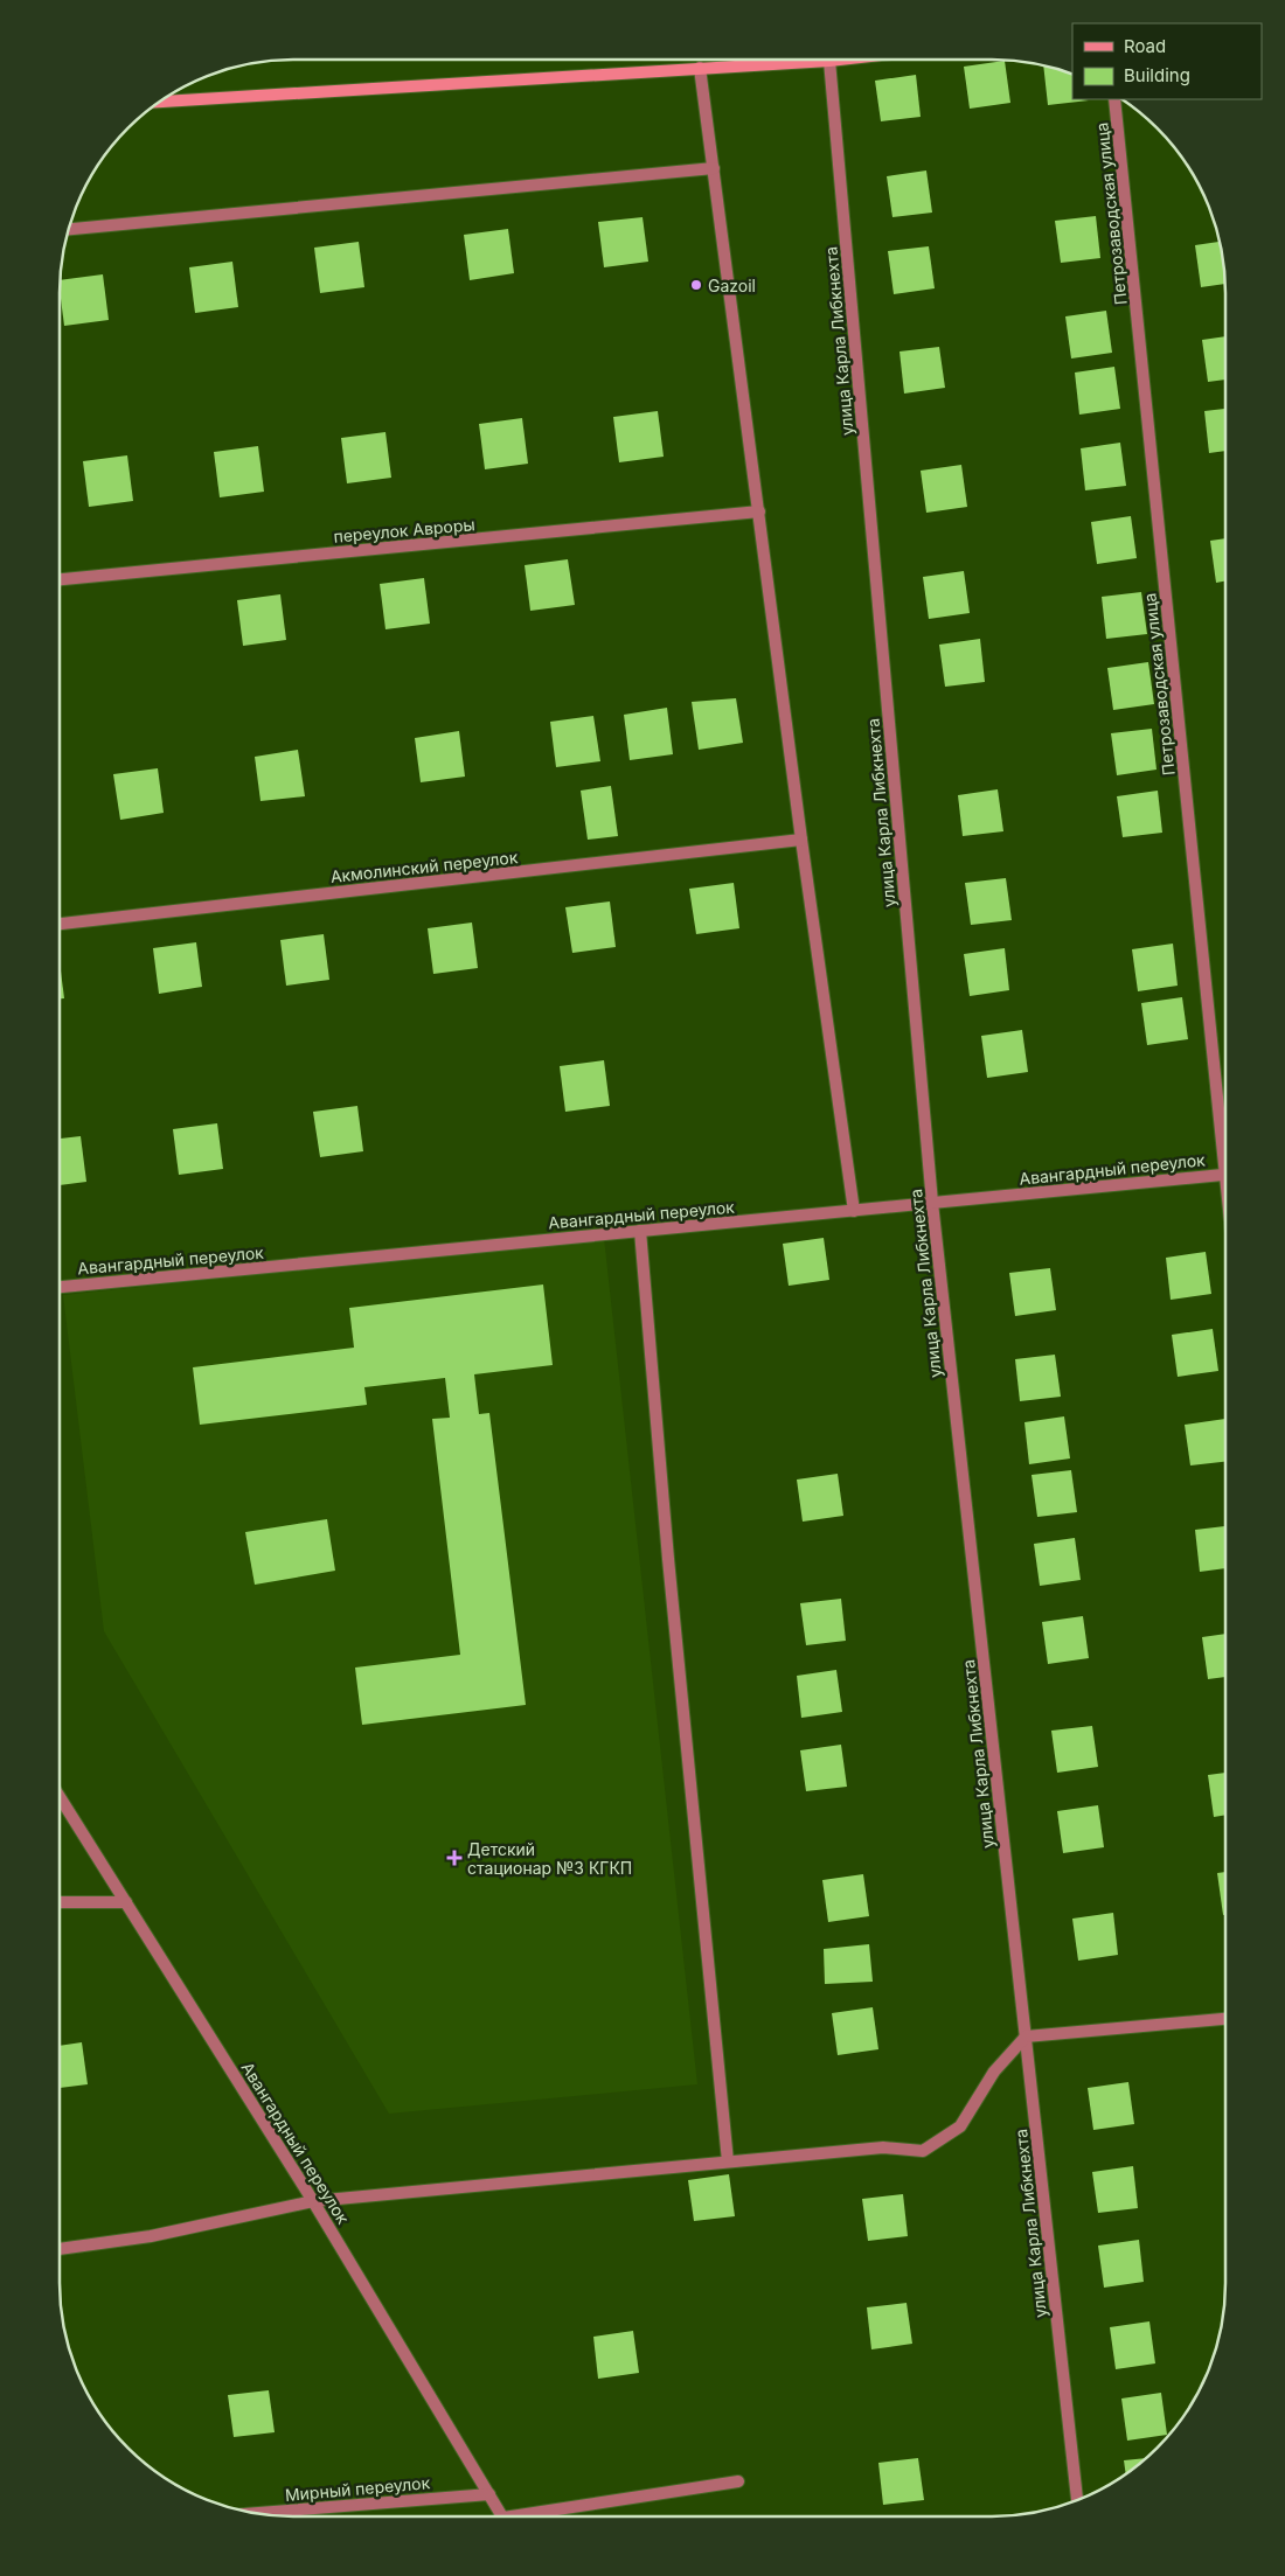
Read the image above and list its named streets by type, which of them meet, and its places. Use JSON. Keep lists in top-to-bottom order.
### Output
{
  "streets": {
    "street": [
      "Петрозаводская улица",
      "улица Карла Либкнехта",
      "переулок Авроры",
      "Акмолинский переулок",
      "Авангардный переулок",
      "Мирный переулок"
    ]
  },
  "crossings": [
    ["улица Карла Либкнехта", "Авангардный переулок"],
    ["Авангардный переулок", "Мирный переулок"]
  ],
  "places": {
    "other": ["Gazoil"],
    "health": ["Детский стационар №3 КГКП"]
  },
  "legend": ["Road", "Building"]
}
